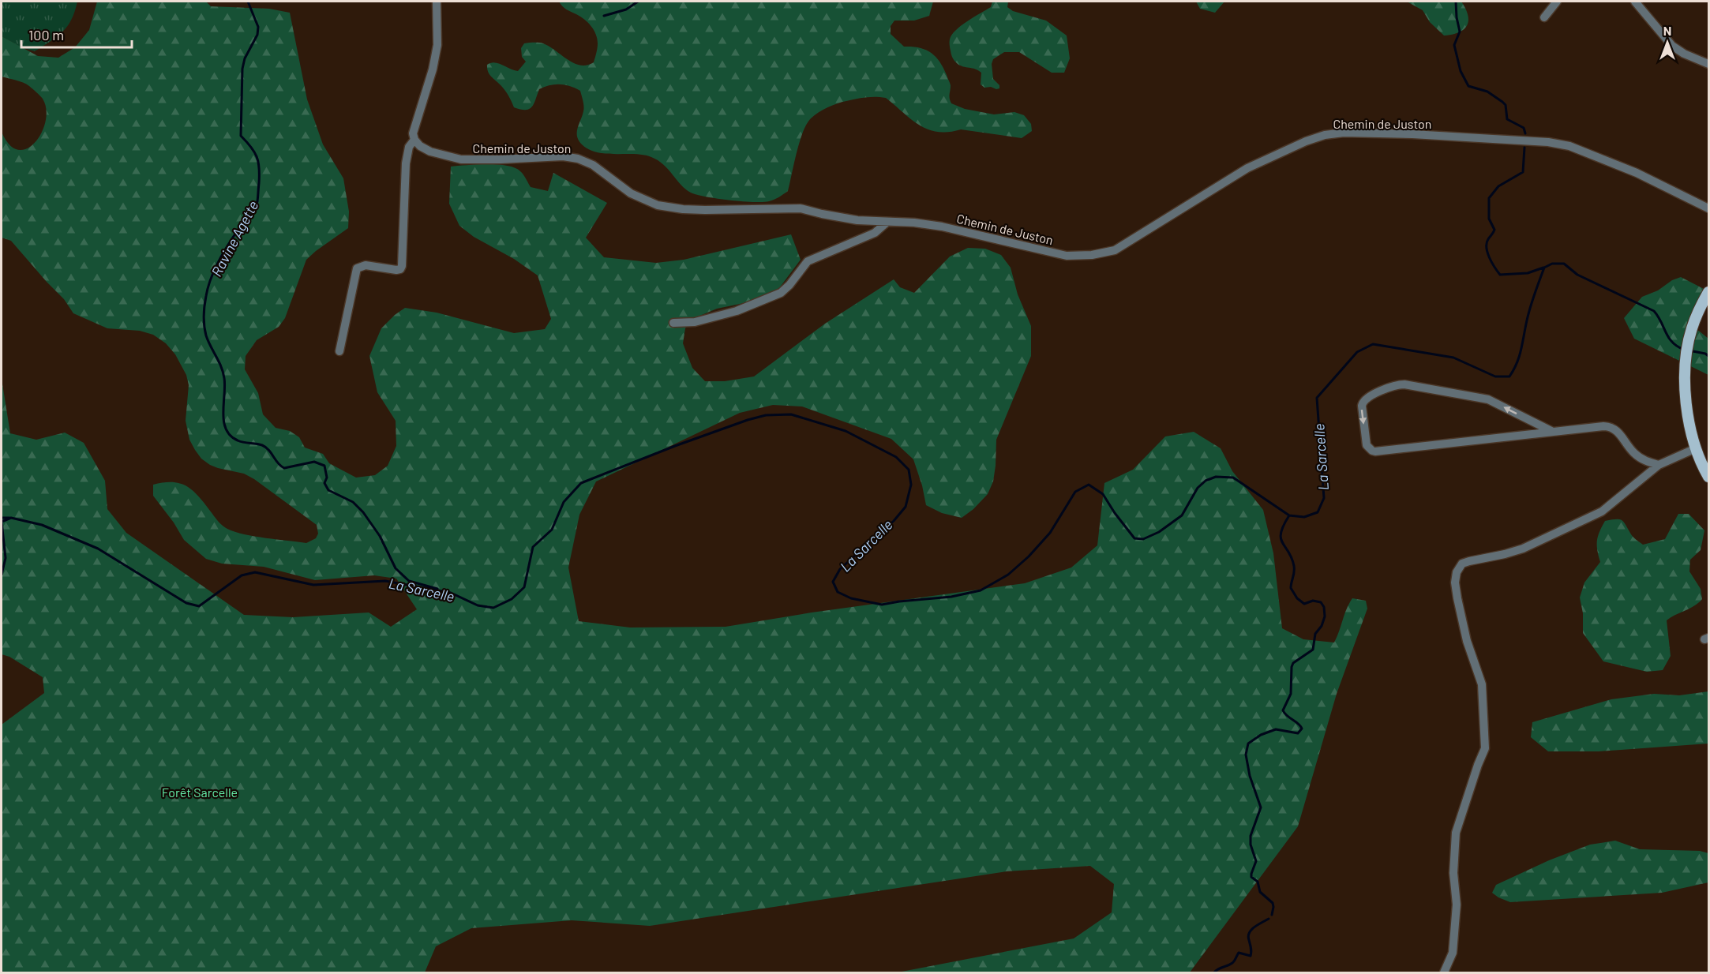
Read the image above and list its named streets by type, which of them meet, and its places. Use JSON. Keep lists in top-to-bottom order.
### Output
{
  "streets": {
    "street": ["Chemin de Juston"]
  },
  "water": ["Ravine Agette", "La Sarcelle"],
  "parks": ["Forêt Sarcelle"],
  "scale_bar": "100 m",
  "north": "top"
}
